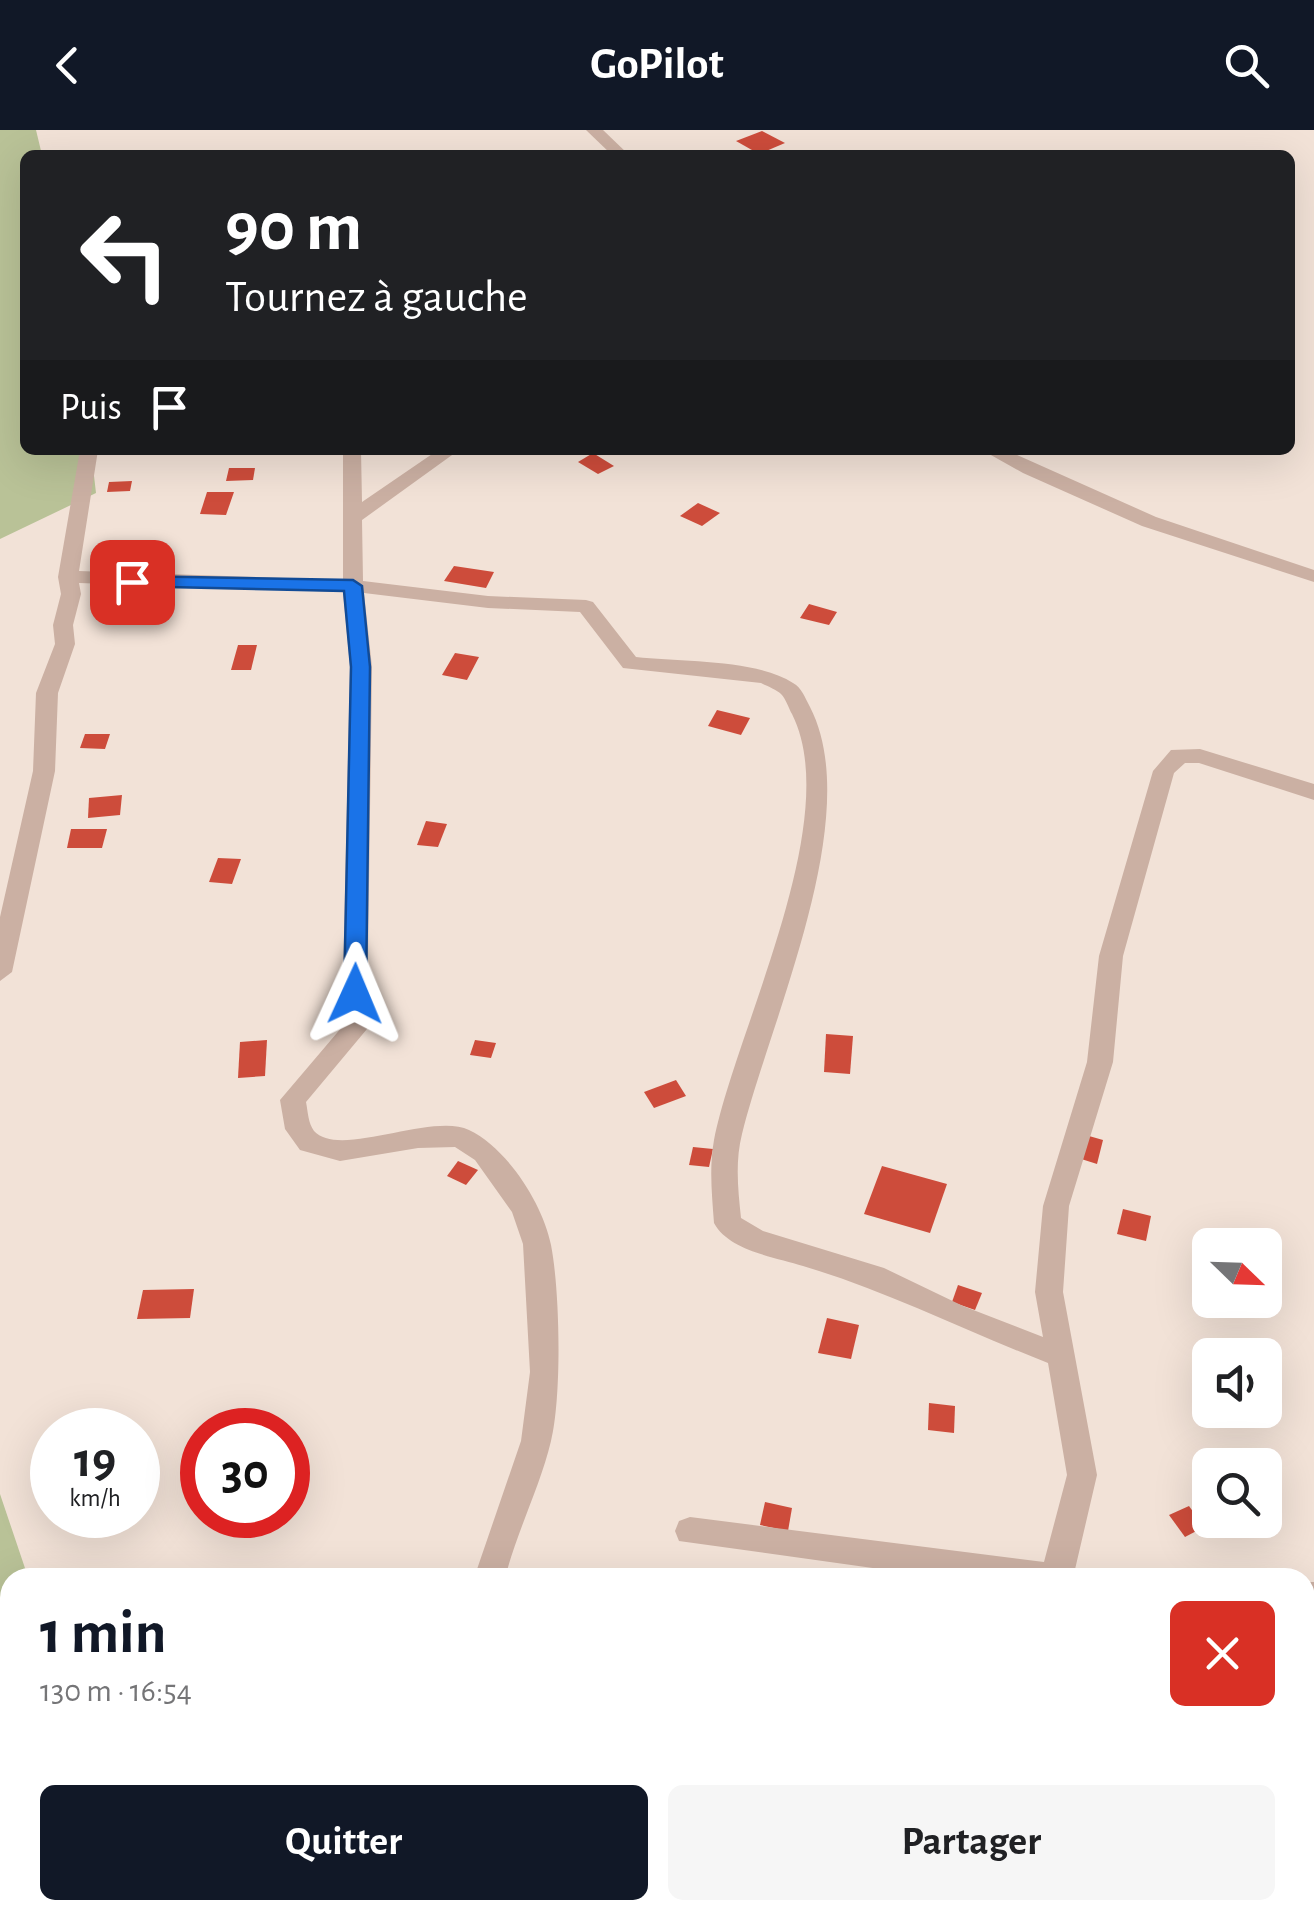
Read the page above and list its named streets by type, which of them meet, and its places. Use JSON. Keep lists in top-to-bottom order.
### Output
{
  "north": "bottom right",
  "page": {
    "header": "GoPilot",
    "turn": ["90 m", "Tournez à gauche"],
    "then": "Puis",
    "speed": "19 km/h",
    "limit": "30",
    "heading": ["1 min", "130 m · 16:54"],
    "buttons": ["Quitter", "Partager"]
  }
}
